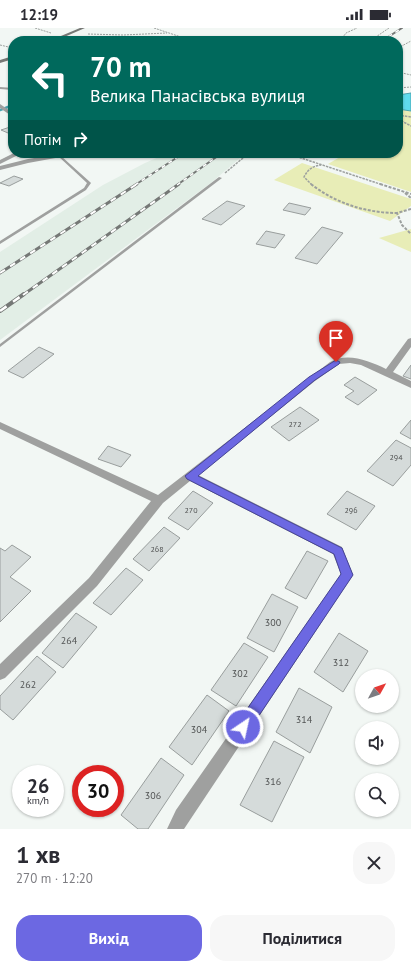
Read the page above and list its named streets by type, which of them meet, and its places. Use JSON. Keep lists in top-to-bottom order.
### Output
{
  "house_numbers": [
    "272",
    "294",
    "270",
    "296",
    "268",
    "300",
    "264",
    "312",
    "302",
    "262",
    "314",
    "304",
    "316",
    "306"
  ],
  "north": "top right",
  "page": {
    "status": "12:19",
    "turn": ["70 m", "Велика Панасівська вулиця"],
    "then": "Потім",
    "speed": "26 km/h",
    "limit": "30",
    "heading": ["1 хв", "270 m · 12:20"],
    "buttons": ["Вихід", "Поділитися"]
  }
}
